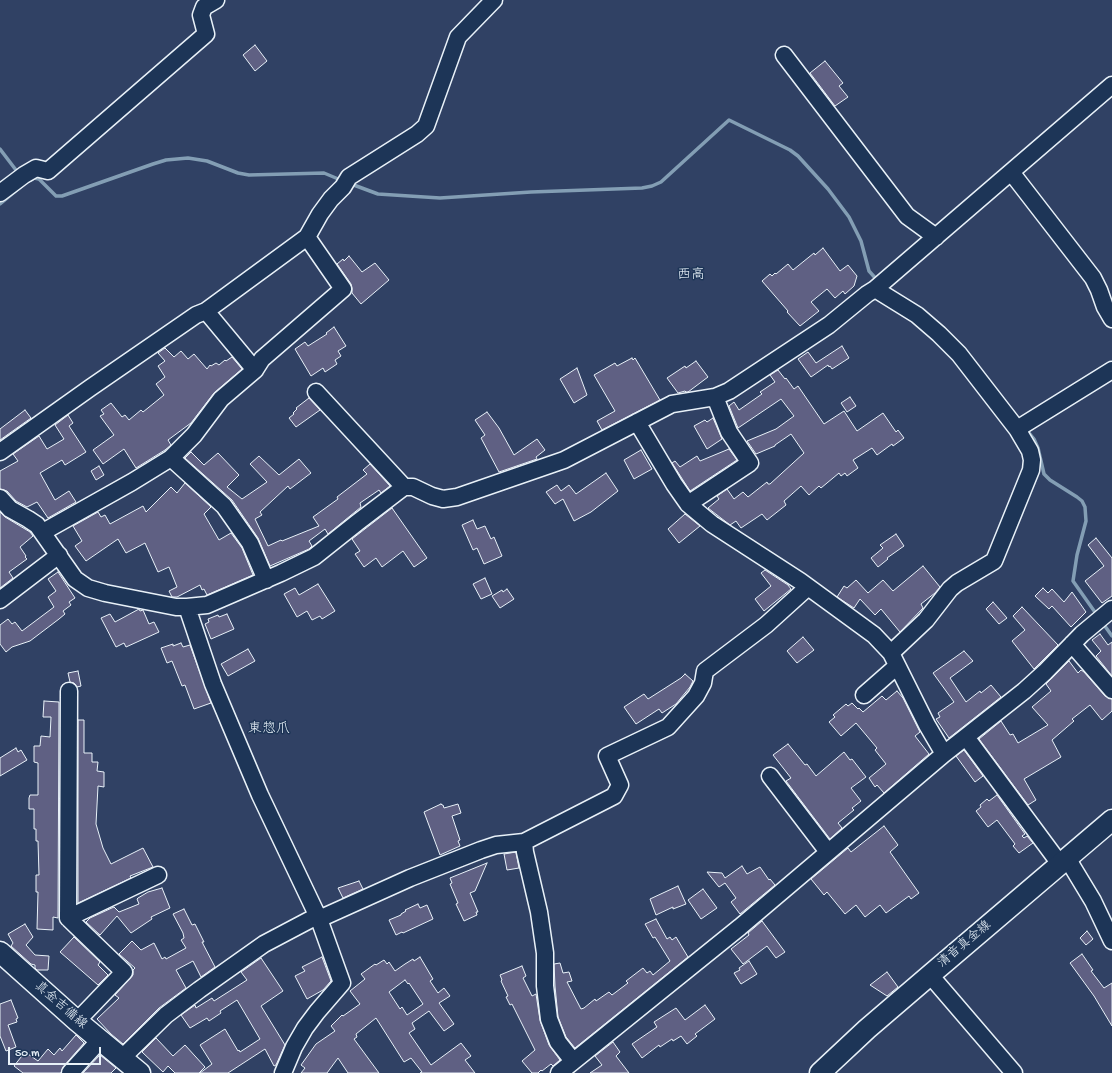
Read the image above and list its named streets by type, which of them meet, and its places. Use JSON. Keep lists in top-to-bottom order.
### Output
{
  "streets": {
    "main road": ["清音真金線", "真金吉備線"]
  },
  "districts": ["西高", "東惣爪"],
  "scale_bar": "50 m"
}
